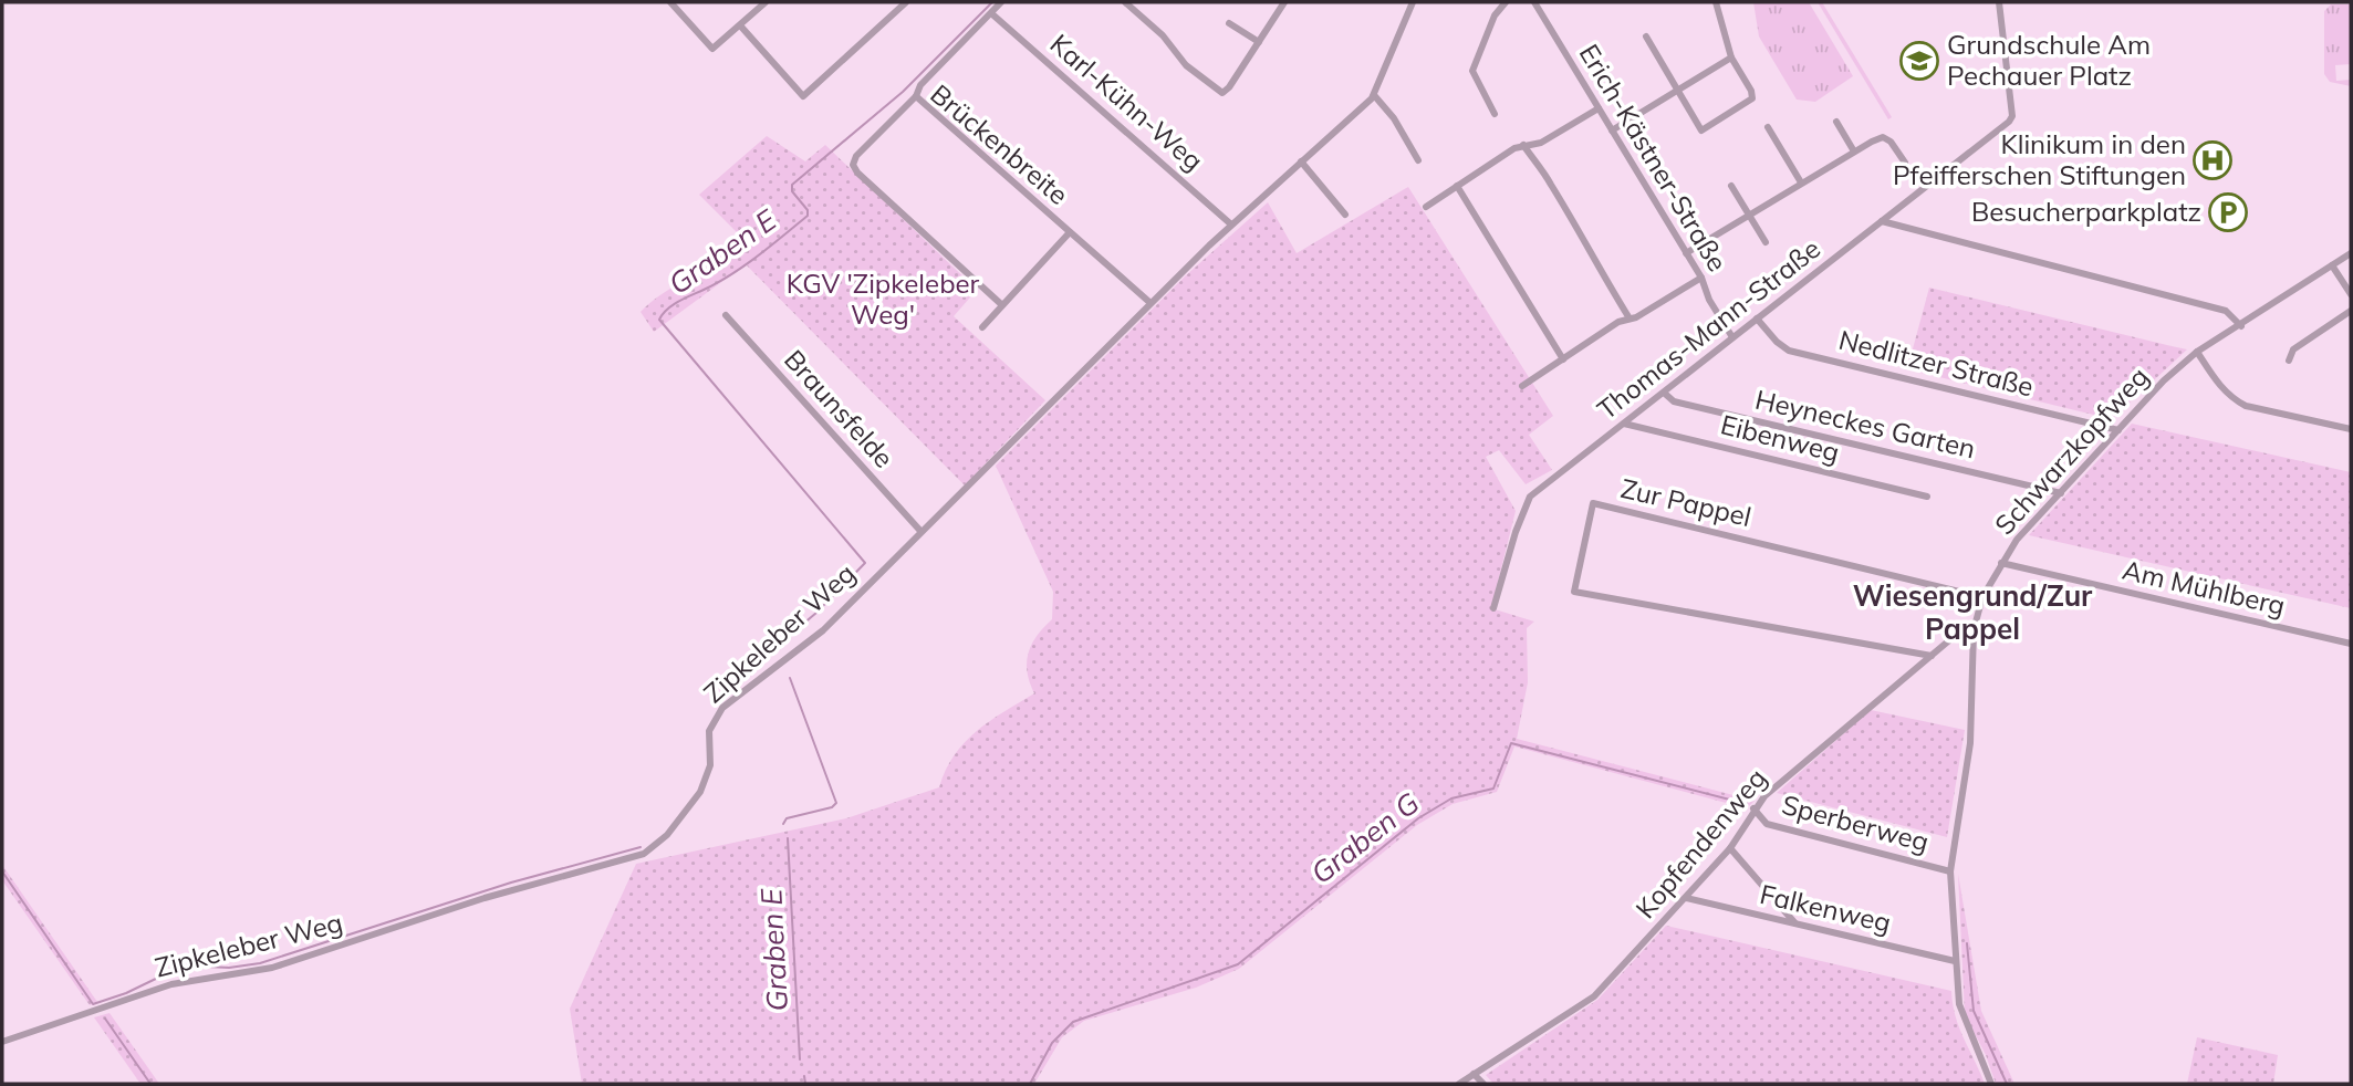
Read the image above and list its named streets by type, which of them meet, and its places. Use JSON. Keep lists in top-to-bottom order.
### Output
{
  "streets": {
    "street": [
      "Karl-Kühn-Weg",
      "Brückenbreite",
      "Erich-Kästner-Straße",
      "Thomas-Mann-Straße",
      "Nedlitzer Straße",
      "Braunsfelde",
      "Heyneckes Garten",
      "Eibenweg",
      "Schwarzkopfweg",
      "Zur Pappel",
      "Am Mühlberg",
      "Zipkeleber Weg",
      "Sperberweg",
      "Kopfendenweg",
      "Falkenweg"
    ]
  },
  "crossings": [
    ["Karl-Kühn-Weg", "Zipkeleber Weg"],
    ["Brückenbreite", "Zipkeleber Weg"],
    ["Erich-Kästner-Straße", "Thomas-Mann-Straße"],
    ["Thomas-Mann-Straße", "Nedlitzer Straße"],
    ["Thomas-Mann-Straße", "Heyneckes Garten"],
    ["Thomas-Mann-Straße", "Eibenweg"],
    ["Nedlitzer Straße", "Schwarzkopfweg"],
    ["Braunsfelde", "Zipkeleber Weg"],
    ["Heyneckes Garten", "Schwarzkopfweg"],
    ["Schwarzkopfweg", "Zur Pappel"],
    ["Schwarzkopfweg", "Am Mühlberg"],
    ["Schwarzkopfweg", "Sperberweg"],
    ["Schwarzkopfweg", "Kopfendenweg"],
    ["Schwarzkopfweg", "Falkenweg"],
    ["Zur Pappel", "Kopfendenweg"],
    ["Sperberweg", "Kopfendenweg"],
    ["Kopfendenweg", "Falkenweg"]
  ],
  "districts": ["Wiesengrund/Zur Pappel"],
  "water": ["Graben E", "Graben G"],
  "parks": ["KGV 'Zipkeleber Weg'"],
  "places": {
    "school or university": ["Grundschule Am Pechauer Platz"],
    "hospital": ["Klinikum in den Pfeifferschen Stiftungen"],
    "parking": ["Besucherparkplatz"]
  }
}
